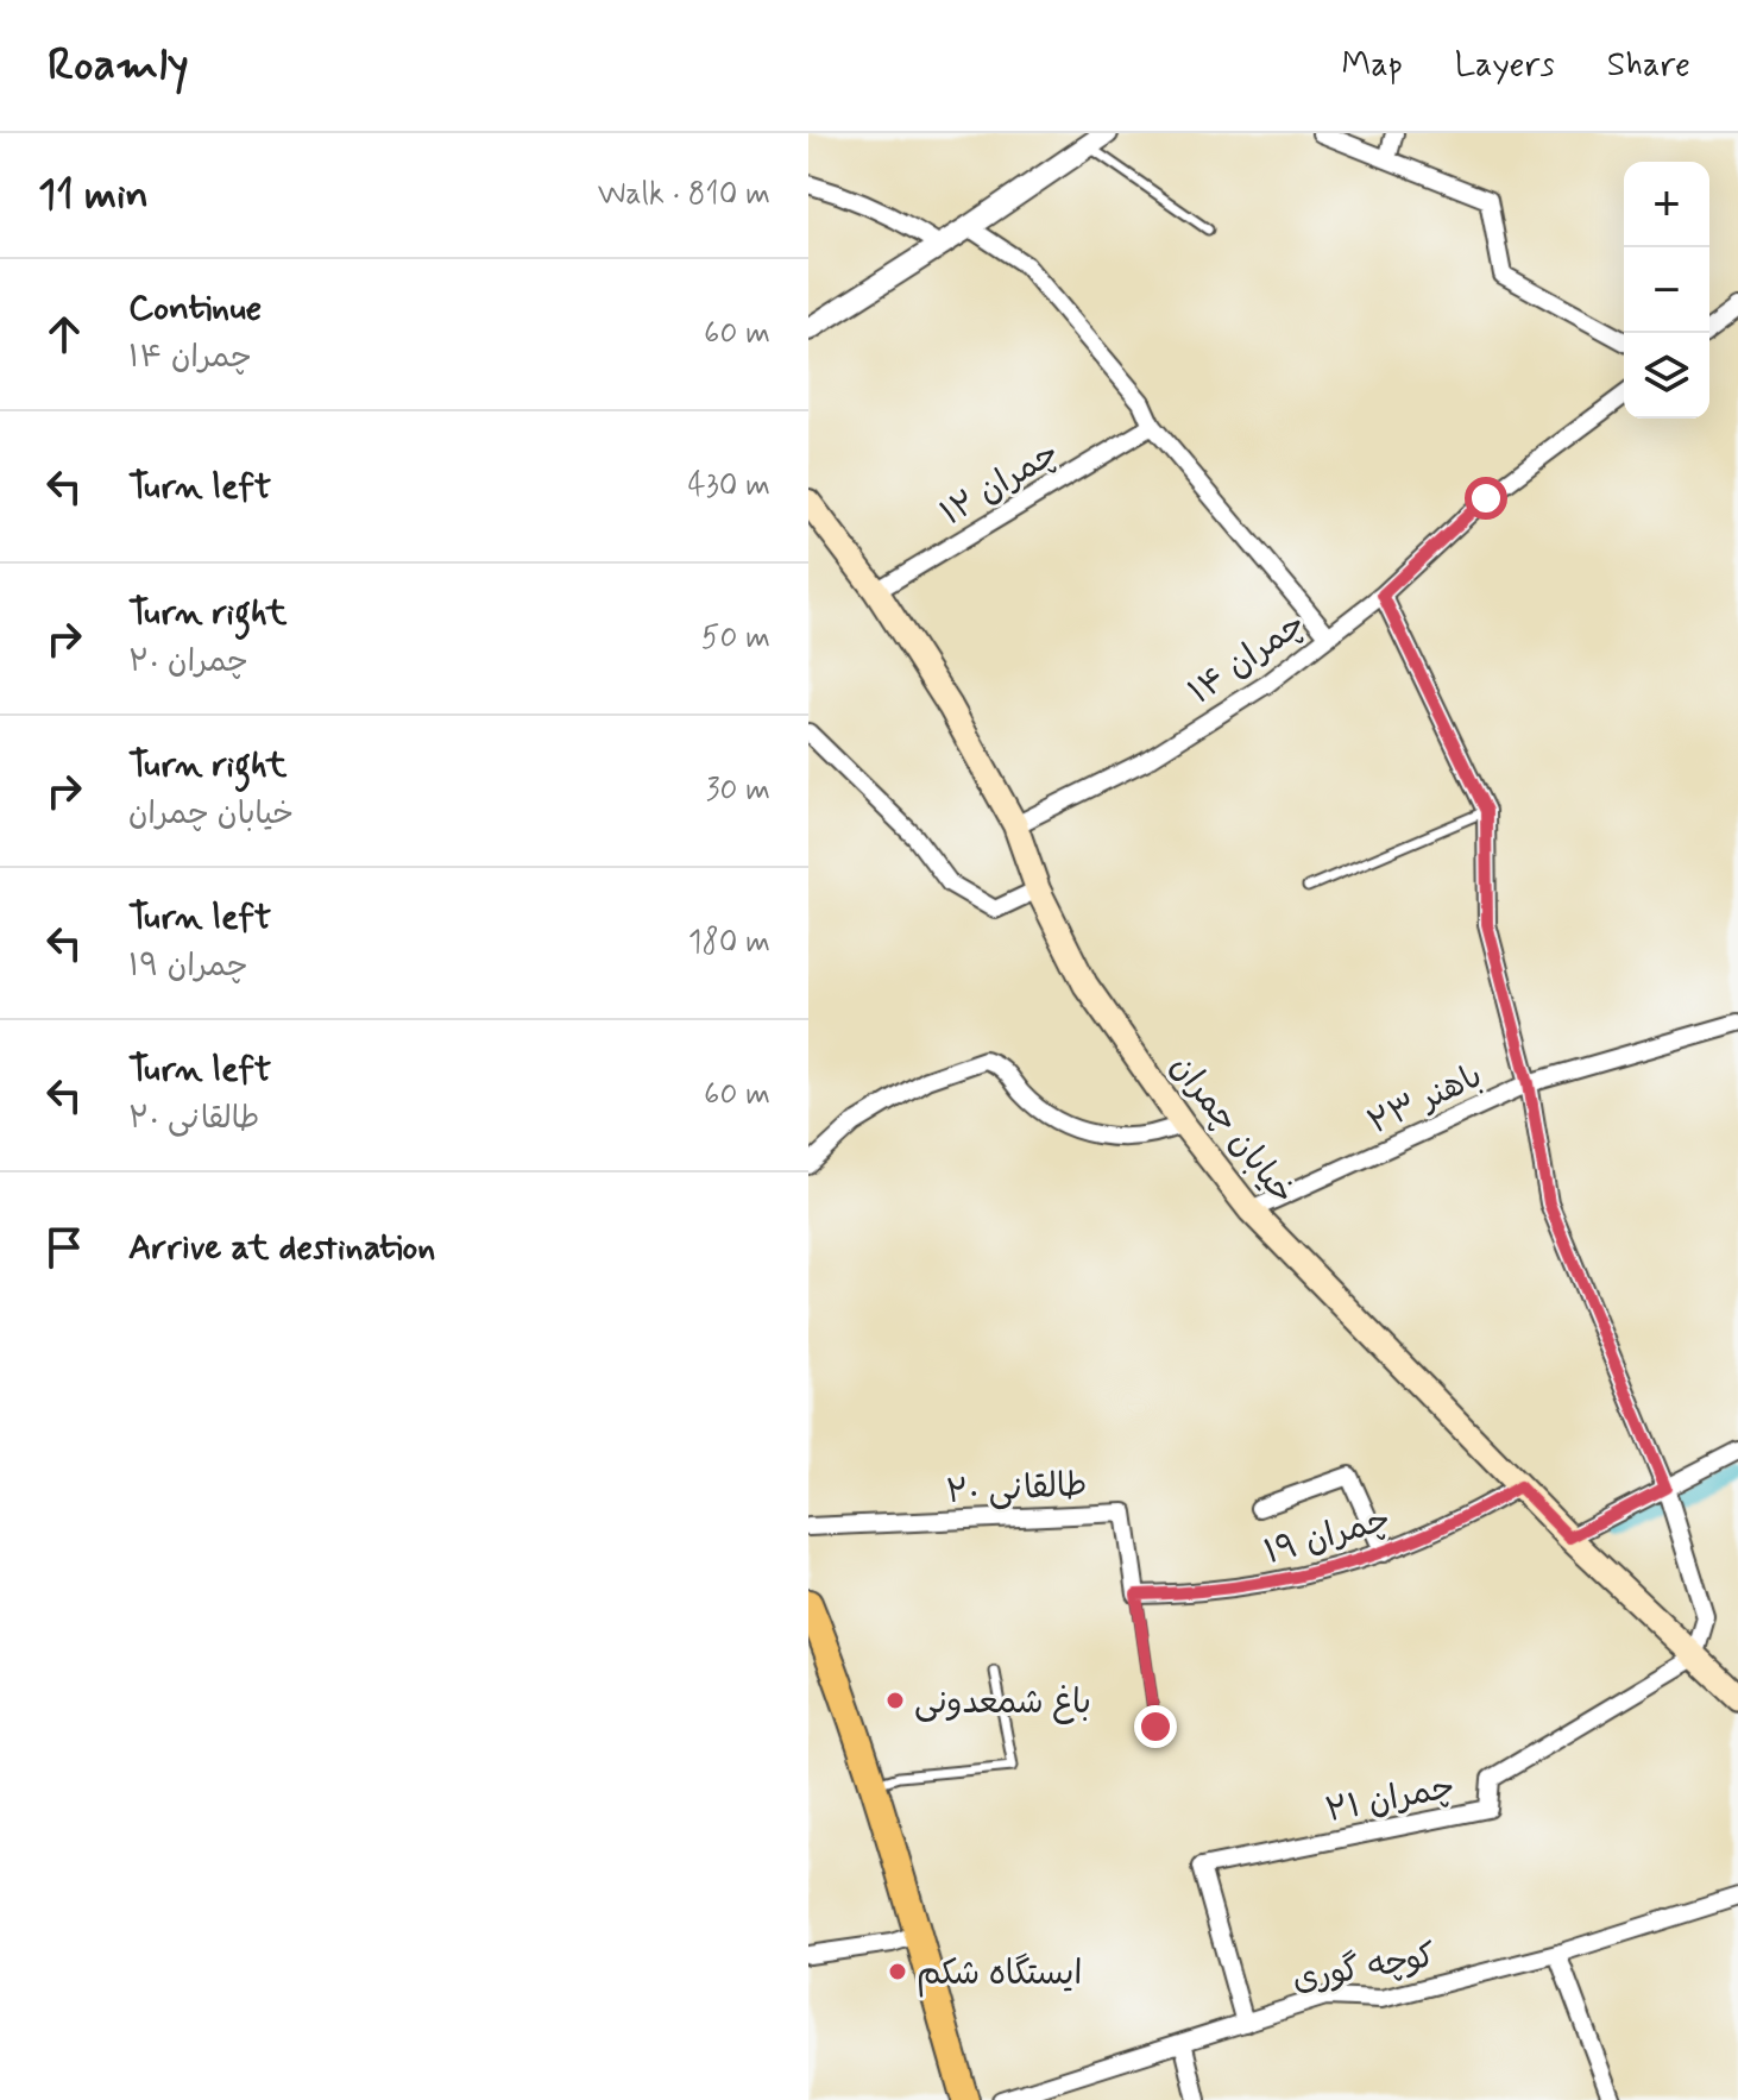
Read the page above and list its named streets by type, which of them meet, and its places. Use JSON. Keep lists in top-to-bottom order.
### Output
{
  "streets": {
    "main road": ["خیابان چمران"],
    "street": [
      "چمران ۱۲",
      "چمران ۱۴",
      "باهنر ۲۳",
      "طالقانی ۲۰",
      "چمران ۱۹",
      "چمران ۲۱",
      "کوچه گوری"
    ]
  },
  "crossings": [
    ["چمران ۱۲", "خیابان چمران"],
    ["چمران ۱۴", "خیابان چمران"],
    ["باهنر ۲۳", "خیابان چمران"],
    ["خیابان چمران", "چمران ۱۹"],
    ["خیابان چمران", "چمران ۲۱"],
    ["طالقانی ۲۰", "چمران ۱۹"],
    ["چمران ۲۱", "کوچه گوری"]
  ],
  "places": ["باغ شمعدونی", "ایستگاه شکم"],
  "page": {
    "header": "Roamly",
    "nav": ["Map", "Layers", "Share"],
    "heading": ["11 min", "Walk · 810 m"],
    "map_buttons": ["+", "−"],
    "list": [
      ["Continue", "چمران ۱۴", "60 m"],
      ["Turn left", "430 m"],
      ["Turn right", "چمران ۲۰", "50 m"],
      ["Turn right", "خیابان چمران", "30 m"],
      ["Turn left", "چمران ۱۹", "180 m"],
      ["Turn left", "طالقانی ۲۰", "60 m"],
      "Arrive at destination"
    ]
  }
}
